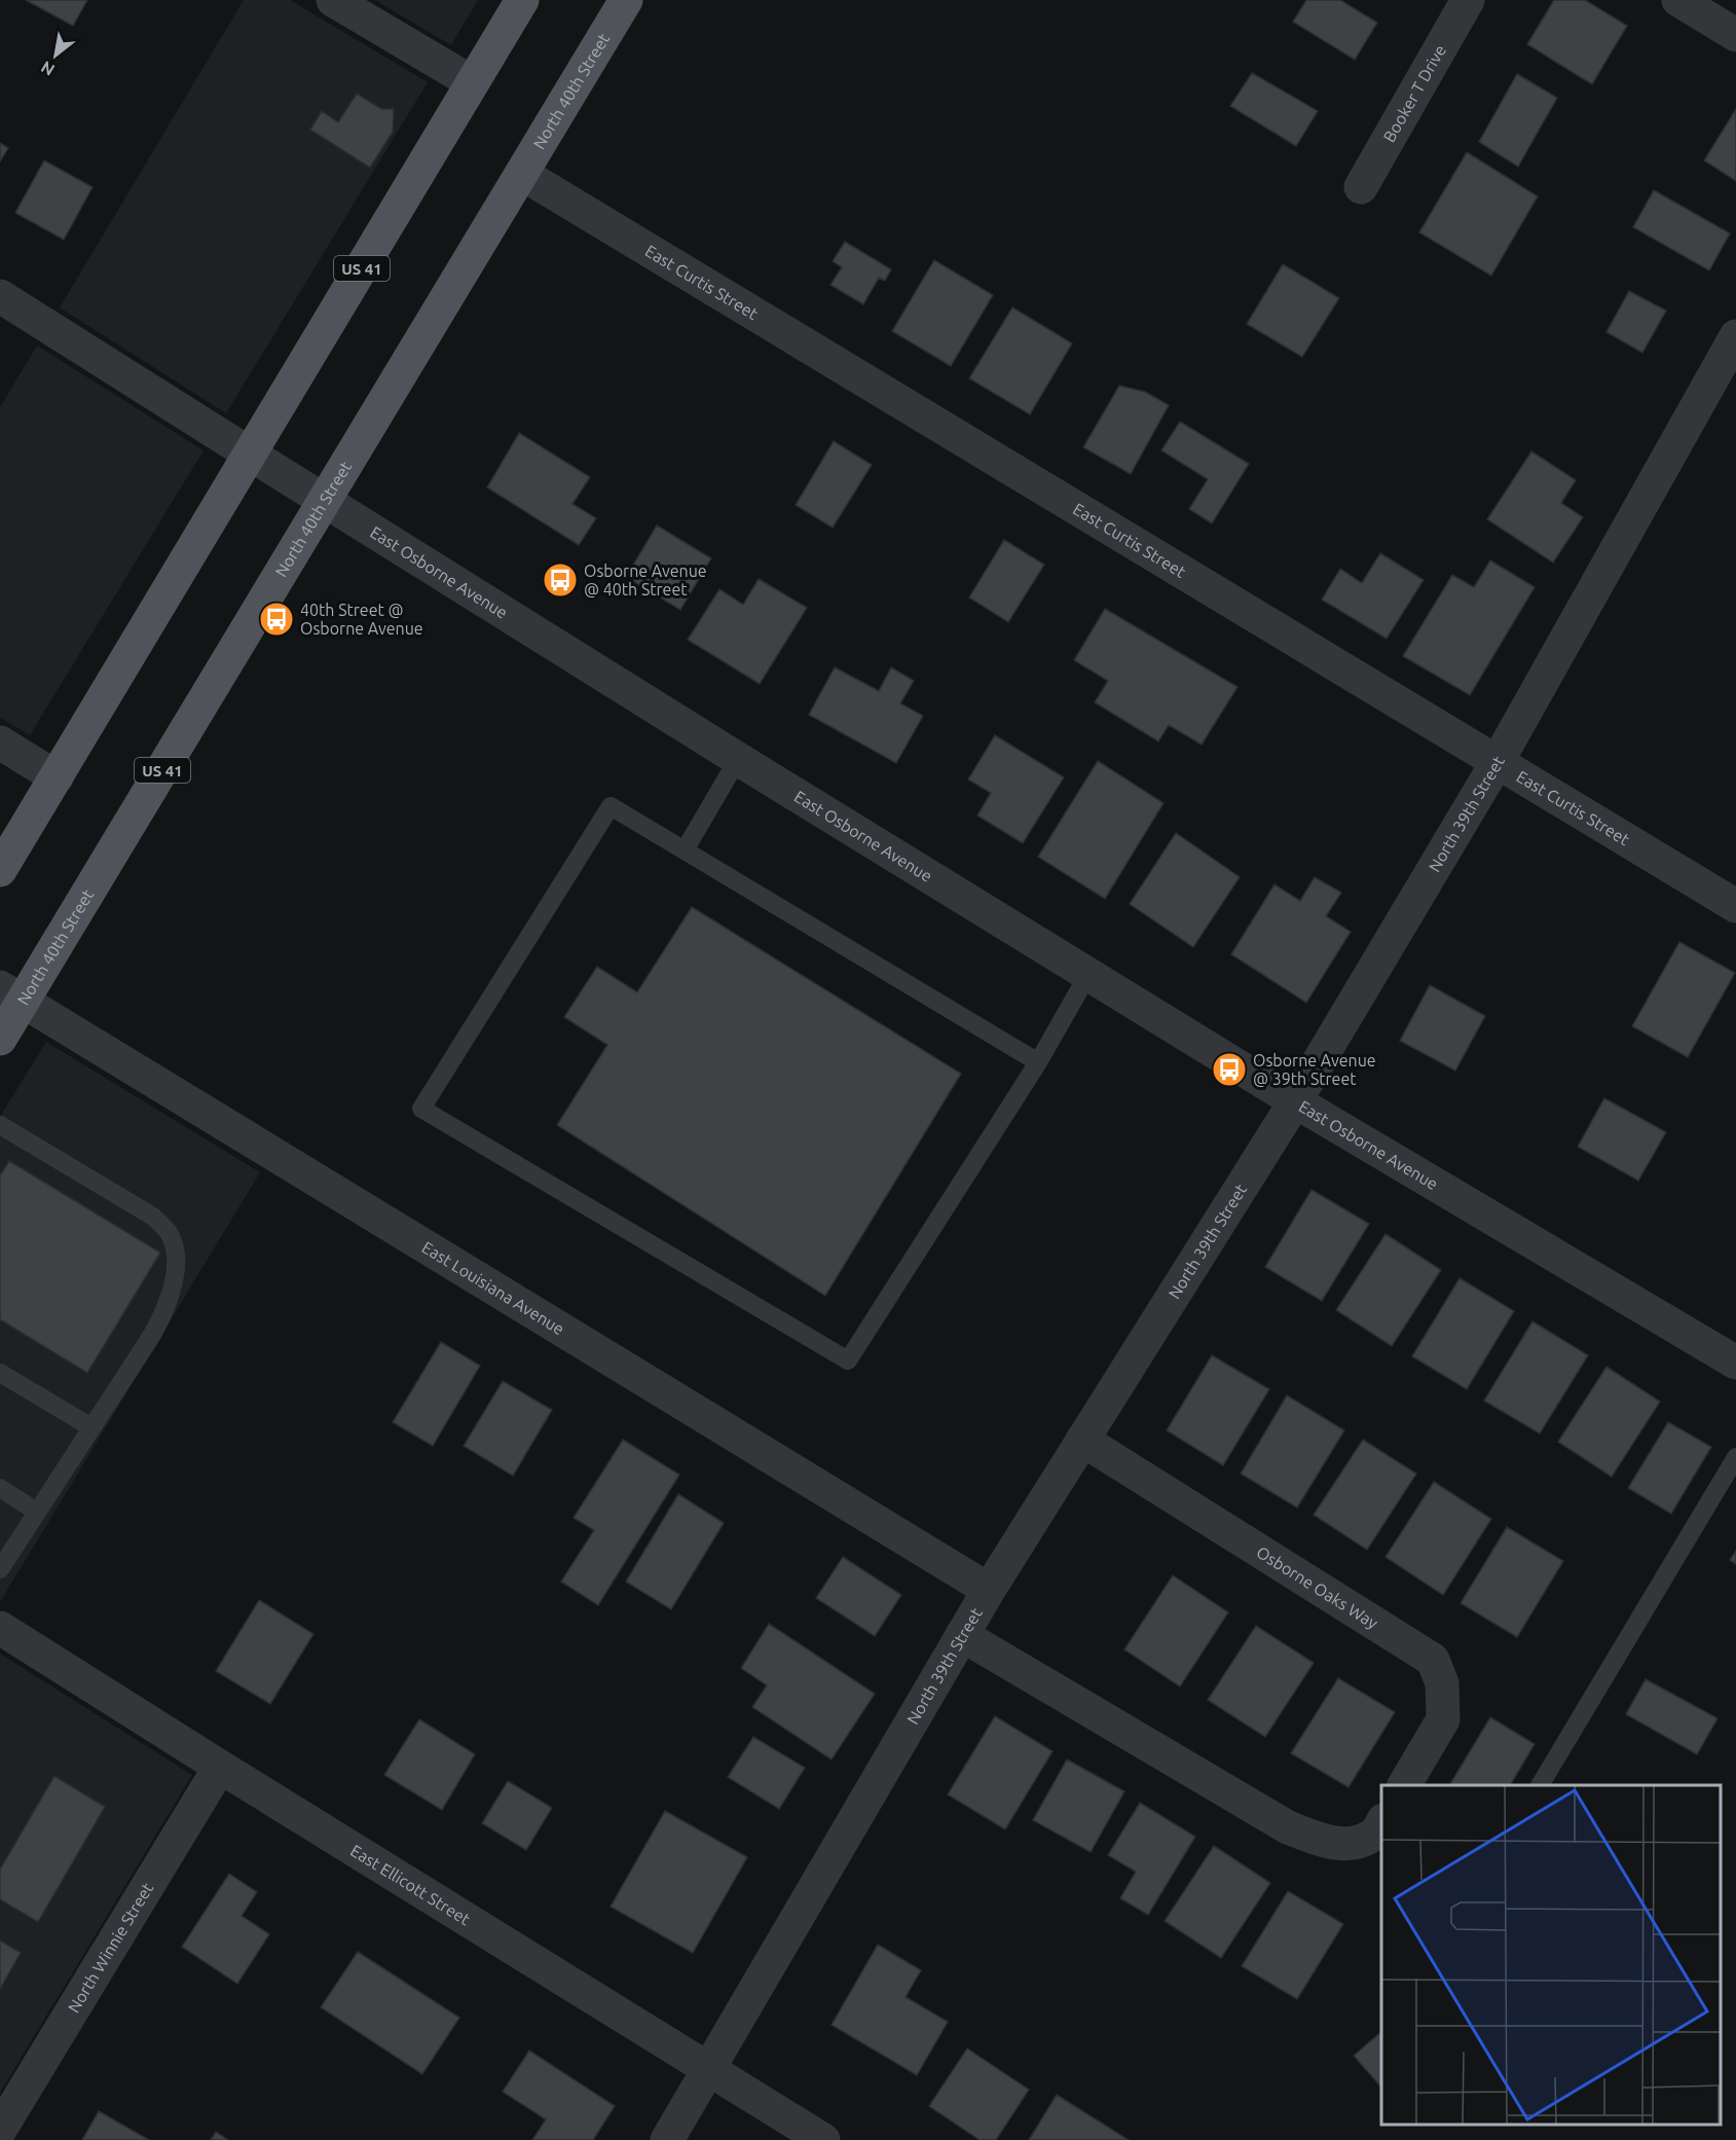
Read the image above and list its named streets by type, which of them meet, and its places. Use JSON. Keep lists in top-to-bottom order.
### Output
{
  "streets": {
    "main road": ["North 40th Street", "US 41"],
    "street": [
      "Booker T Drive",
      "East Curtis Street",
      "East Osborne Avenue",
      "North 39th Street",
      "East Louisiana Avenue",
      "Osborne Oaks Way",
      "East Ellicott Street",
      "North Winnie Street"
    ]
  },
  "crossings": [
    ["North 40th Street", "East Curtis Street"],
    ["North 40th Street", "East Osborne Avenue"],
    ["North 40th Street", "East Louisiana Avenue"],
    ["US 41", "East Osborne Avenue"],
    ["East Curtis Street", "North 39th Street"],
    ["East Osborne Avenue", "North 39th Street"],
    ["North 39th Street", "East Louisiana Avenue"],
    ["North 39th Street", "Osborne Oaks Way"],
    ["North 39th Street", "East Ellicott Street"],
    ["East Ellicott Street", "North Winnie Street"]
  ],
  "places": {
    "bus stop": ["Osborne Avenue @ 40th Street", "40th Street @ Osborne Avenue", "Osborne Avenue @ 39th Street"]
  },
  "north": "bottom left"
}
